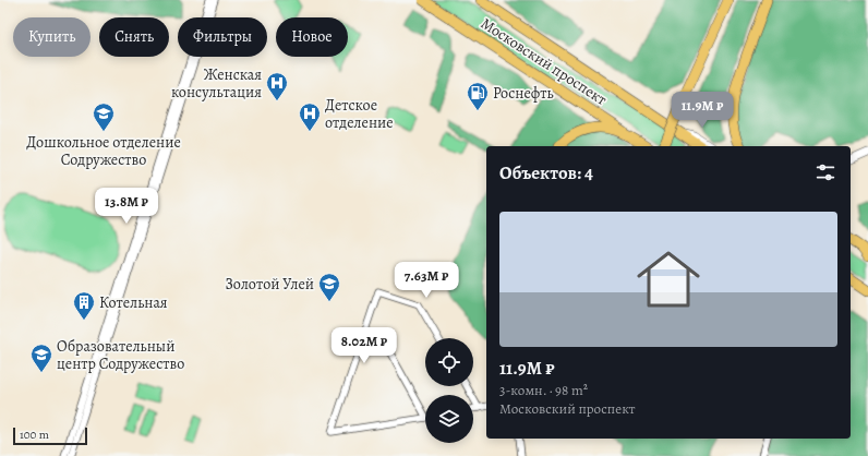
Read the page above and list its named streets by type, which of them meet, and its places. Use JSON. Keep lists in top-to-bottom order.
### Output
{
  "streets": {
    "main road": ["Московский проспект"]
  },
  "places": {
    "hospital": ["Женская консультация", "Детское отделение"],
    "fuel station": ["Роснефть"],
    "school or university": ["Дошкольное отделение Содружество", "Золотой Улей", "Образовательный центр Содружество"],
    "building": ["Котельная"]
  },
  "scale_bar": "100 m",
  "page": {
    "chip": [
      "Купить",
      "Снять",
      "Фильтры",
      "Новое"
    ],
    "price": [
      "11.9M ₽",
      "13.8M ₽",
      "7.63M ₽",
      "8.02M ₽"
    ],
    "heading": "Объектов: 4",
    "list": [
      {
        "name": "11.9M ₽",
        "note": "3-комн. · 98 m² · Московский проспект"
      }
    ],
    "scale": "100 m"
  }
}
